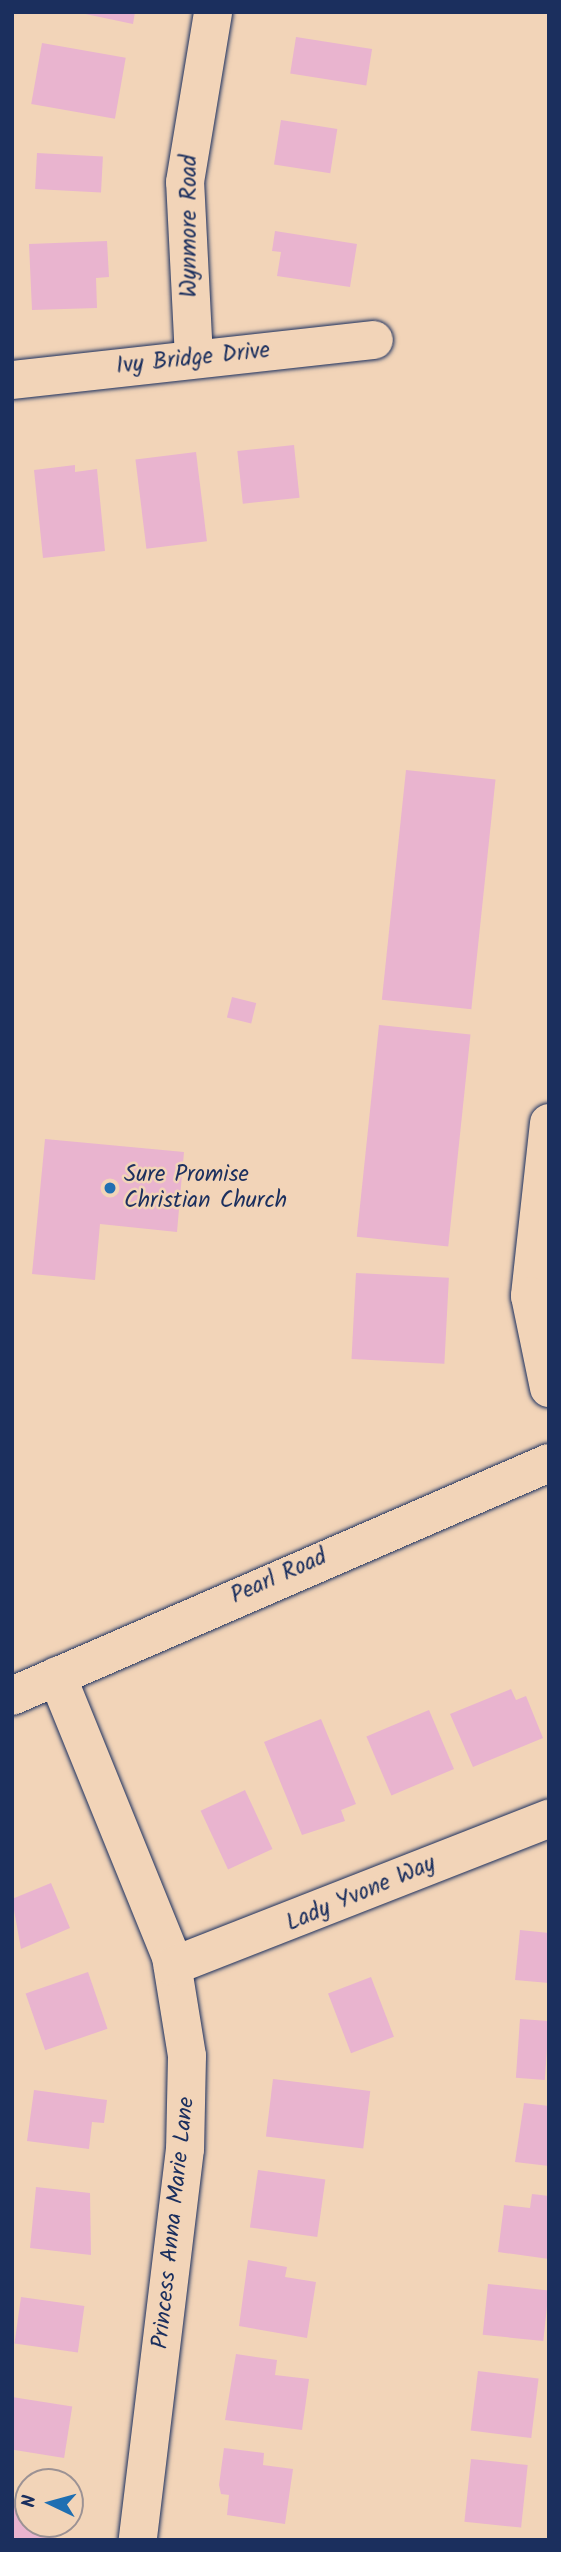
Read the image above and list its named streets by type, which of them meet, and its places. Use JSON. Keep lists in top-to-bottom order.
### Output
{
  "streets": {
    "street": [
      "Wynmore Road",
      "Ivy Bridge Drive",
      "Pearl Road",
      "Lady Yvone Way",
      "Princess Anna Marie Lane"
    ]
  },
  "crossings": [
    ["Wynmore Road", "Ivy Bridge Drive"],
    ["Pearl Road", "Princess Anna Marie Lane"],
    ["Lady Yvone Way", "Princess Anna Marie Lane"]
  ],
  "places": ["Sure Promise Christian Church"],
  "north": "left"
}
